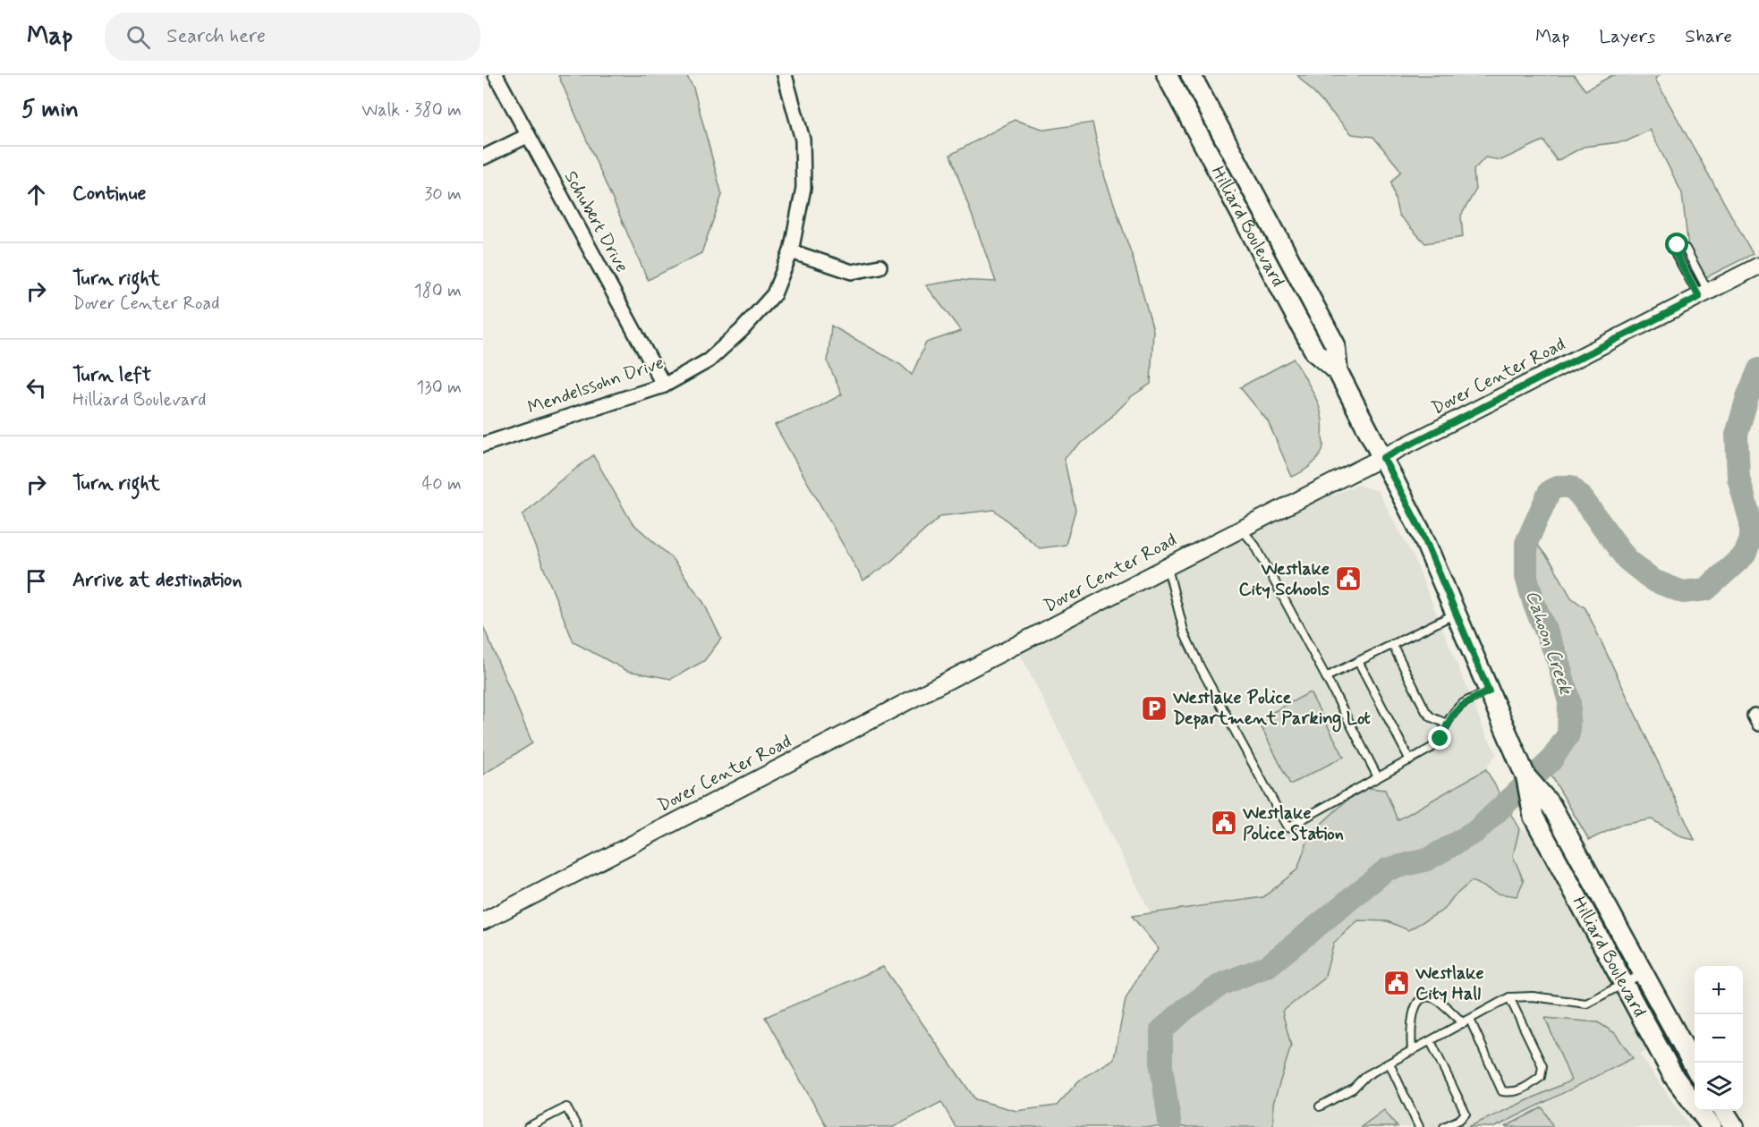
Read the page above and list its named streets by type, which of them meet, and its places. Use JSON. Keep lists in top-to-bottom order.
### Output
{
  "streets": {
    "main road": ["Hilliard Boulevard"],
    "street": ["Schubert Drive", "Dover Center Road", "Mendelssohn Drive"]
  },
  "crossings": [
    ["Schubert Drive", "Mendelssohn Drive"],
    ["Hilliard Boulevard", "Dover Center Road"]
  ],
  "water": ["Cahoon Creek"],
  "places": {
    "public building": ["Westlake City Schools", "Westlake Police Station", "Westlake City Hall"],
    "parking": ["Westlake Police Department Parking Lot"]
  },
  "page": {
    "header": "Map",
    "search": "Search here",
    "nav": ["Map", "Layers", "Share"],
    "heading": ["5 min", "Walk · 380 m"],
    "list": [
      ["Continue", "30 m"],
      ["Turn right", "Dover Center Road", "180 m"],
      ["Turn left", "Hilliard Boulevard", "130 m"],
      ["Turn right", "40 m"],
      "Arrive at destination"
    ],
    "map_buttons": ["+", "−"]
  }
}
